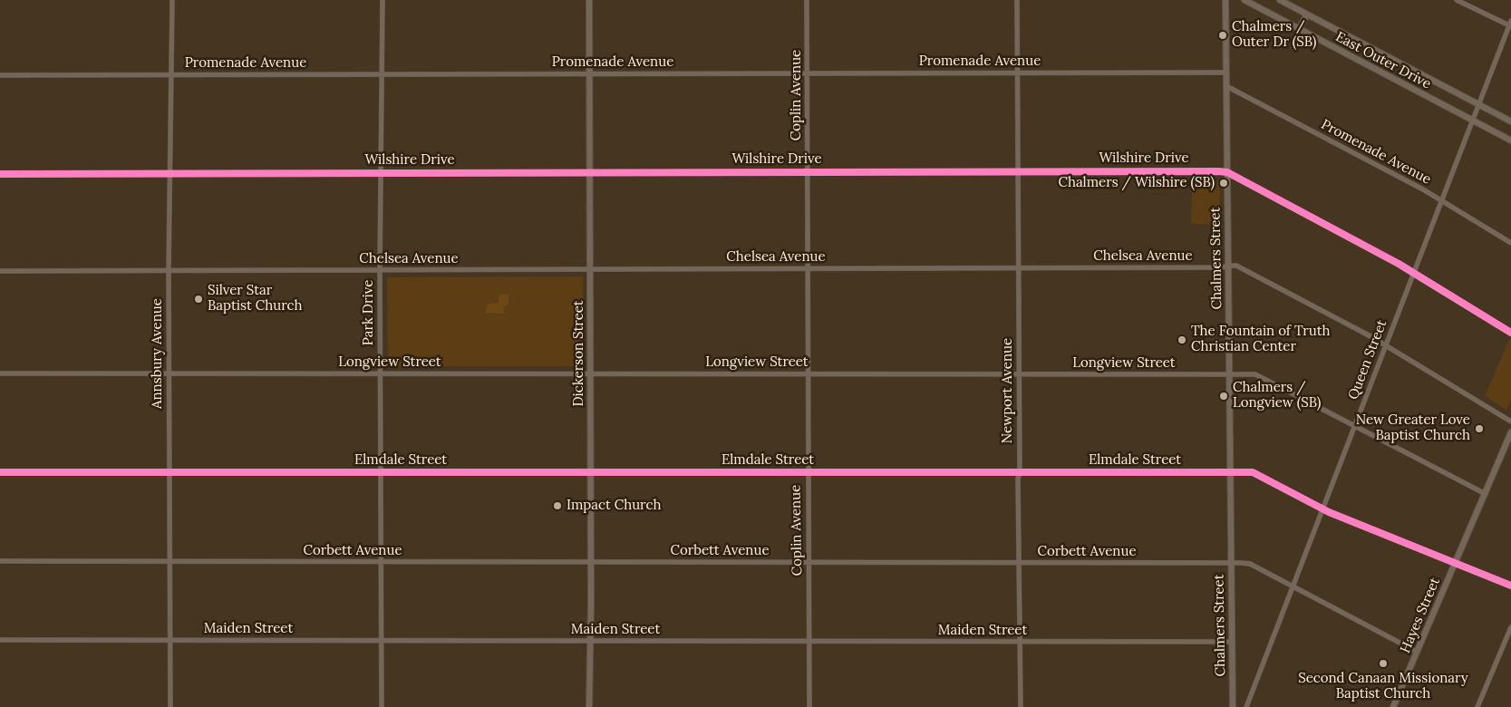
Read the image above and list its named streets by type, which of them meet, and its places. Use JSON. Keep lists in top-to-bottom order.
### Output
{
  "streets": {
    "street": [
      "East Outer Drive",
      "Promenade Avenue",
      "Coplin Avenue",
      "Wilshire Drive",
      "Chelsea Avenue",
      "Chalmers Street",
      "Park Drive",
      "Annsbury Avenue",
      "Dickerson Street",
      "Queen Street",
      "Longview Street",
      "Newport Avenue",
      "Elmdale Street",
      "Corbett Avenue",
      "Hayes Street",
      "Maiden Street"
    ]
  },
  "crossings": [
    ["East Outer Drive", "Queen Street"],
    ["Promenade Avenue", "Coplin Avenue"],
    ["Promenade Avenue", "Chalmers Street"],
    ["Promenade Avenue", "Park Drive"],
    ["Promenade Avenue", "Annsbury Avenue"],
    ["Promenade Avenue", "Dickerson Street"],
    ["Promenade Avenue", "Queen Street"],
    ["Promenade Avenue", "Newport Avenue"],
    ["Coplin Avenue", "Wilshire Drive"],
    ["Coplin Avenue", "Chelsea Avenue"],
    ["Coplin Avenue", "Longview Street"],
    ["Coplin Avenue", "Elmdale Street"],
    ["Coplin Avenue", "Corbett Avenue"],
    ["Coplin Avenue", "Maiden Street"],
    ["Wilshire Drive", "Chalmers Street"],
    ["Wilshire Drive", "Park Drive"],
    ["Wilshire Drive", "Annsbury Avenue"],
    ["Wilshire Drive", "Dickerson Street"],
    ["Wilshire Drive", "Queen Street"],
    ["Wilshire Drive", "Newport Avenue"],
    ["Chelsea Avenue", "Chalmers Street"],
    ["Chelsea Avenue", "Park Drive"],
    ["Chelsea Avenue", "Annsbury Avenue"],
    ["Chelsea Avenue", "Dickerson Street"],
    ["Chelsea Avenue", "Queen Street"],
    ["Chelsea Avenue", "Newport Avenue"],
    ["Chalmers Street", "Longview Street"],
    ["Chalmers Street", "Elmdale Street"],
    ["Chalmers Street", "Corbett Avenue"],
    ["Chalmers Street", "Maiden Street"],
    ["Park Drive", "Longview Street"],
    ["Park Drive", "Elmdale Street"],
    ["Park Drive", "Corbett Avenue"],
    ["Park Drive", "Maiden Street"],
    ["Annsbury Avenue", "Longview Street"],
    ["Annsbury Avenue", "Elmdale Street"],
    ["Annsbury Avenue", "Corbett Avenue"],
    ["Annsbury Avenue", "Maiden Street"],
    ["Dickerson Street", "Longview Street"],
    ["Dickerson Street", "Elmdale Street"],
    ["Dickerson Street", "Corbett Avenue"],
    ["Dickerson Street", "Maiden Street"],
    ["Queen Street", "Longview Street"],
    ["Queen Street", "Elmdale Street"],
    ["Queen Street", "Corbett Avenue"],
    ["Longview Street", "Newport Avenue"],
    ["Longview Street", "Hayes Street"],
    ["Newport Avenue", "Elmdale Street"],
    ["Newport Avenue", "Corbett Avenue"],
    ["Newport Avenue", "Maiden Street"],
    ["Elmdale Street", "Hayes Street"],
    ["Corbett Avenue", "Hayes Street"]
  ],
  "places": [
    "Chalmers / Outer Dr (SB)",
    "Chalmers / Wilshire (SB)",
    "Silver Star Baptist Church",
    "The Fountain of Truth Christian Center",
    "Chalmers / Longview (SB)",
    "New Greater Love Baptist Church",
    "Impact Church",
    "Second Canaan Missionary Baptist Church"
  ]
}
